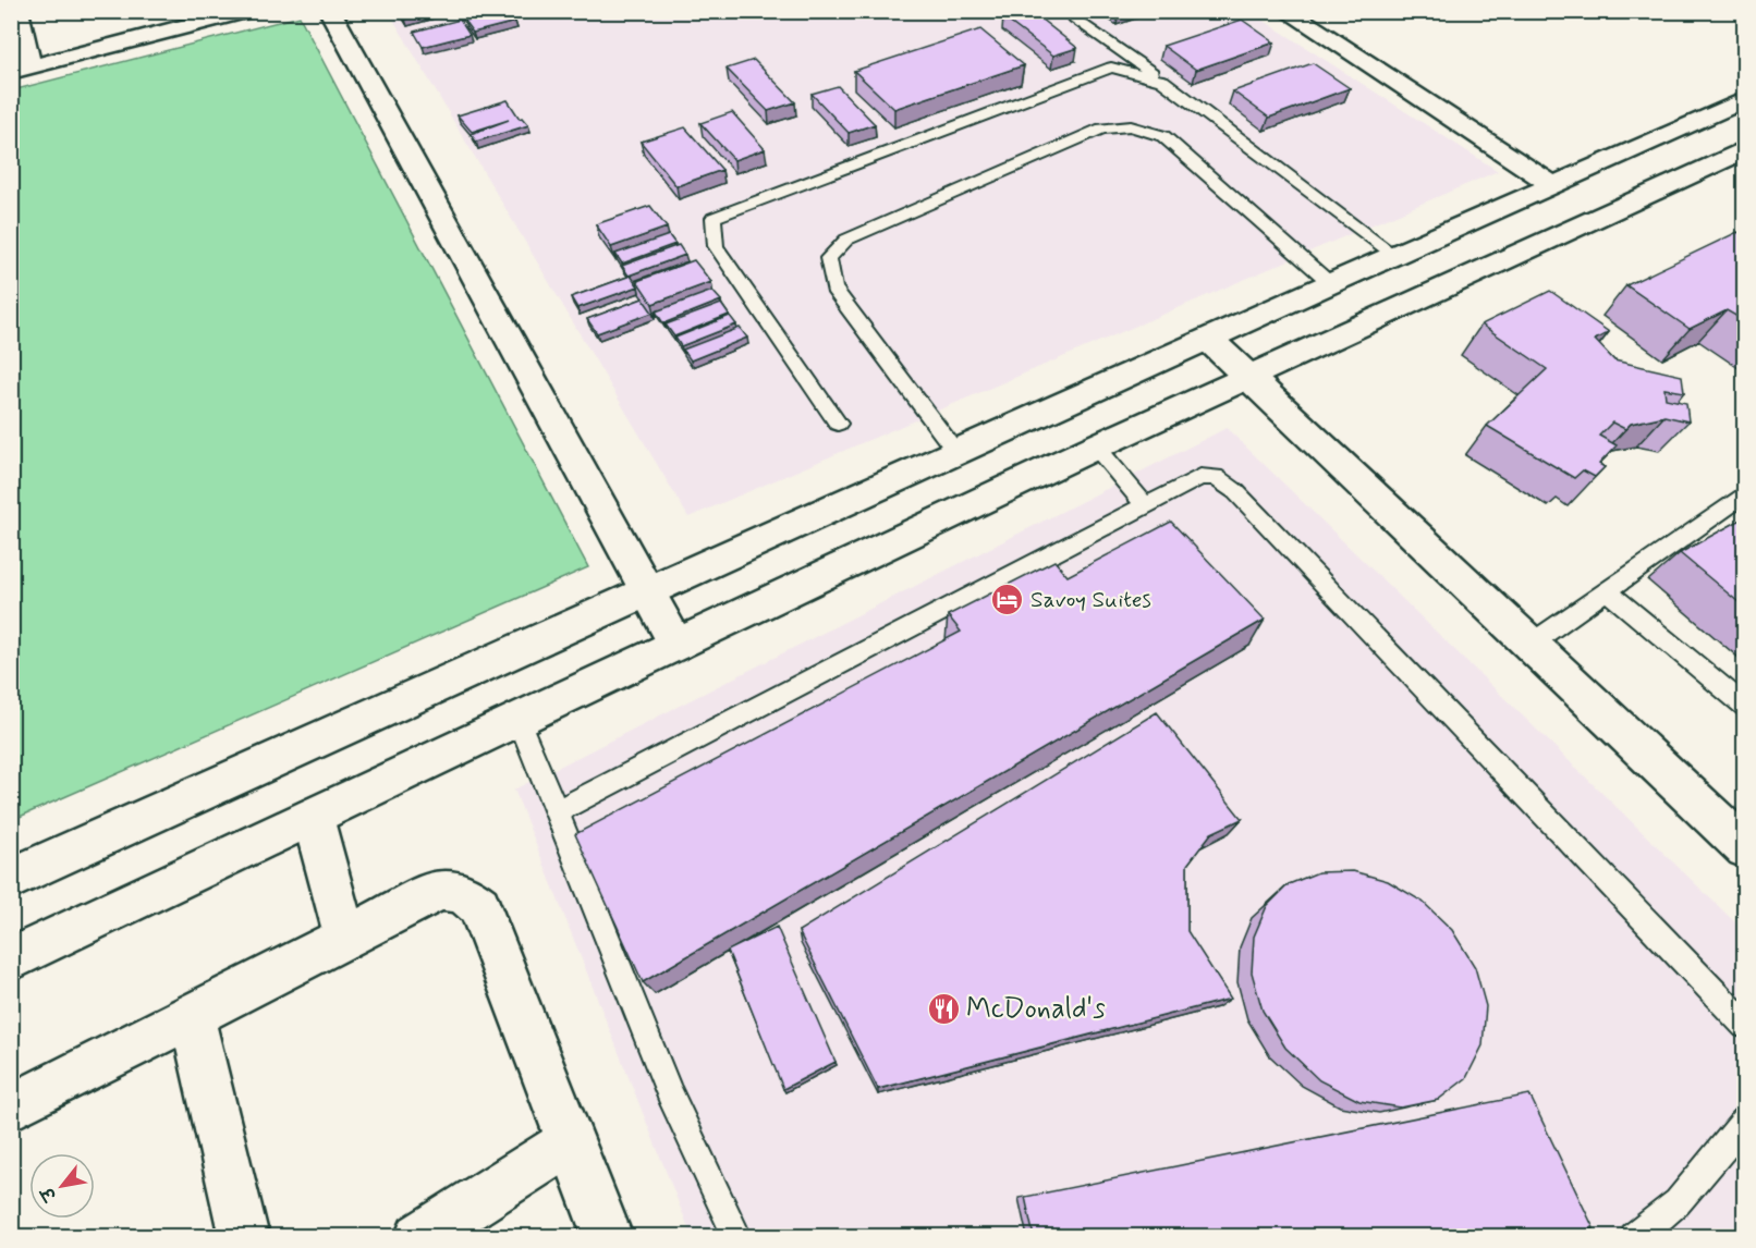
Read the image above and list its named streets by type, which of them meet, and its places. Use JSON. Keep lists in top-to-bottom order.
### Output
{
  "places": {
    "hotel": ["Savoy Suites"],
    "restaurant": ["McDonald's"]
  },
  "north": "bottom left"
}
